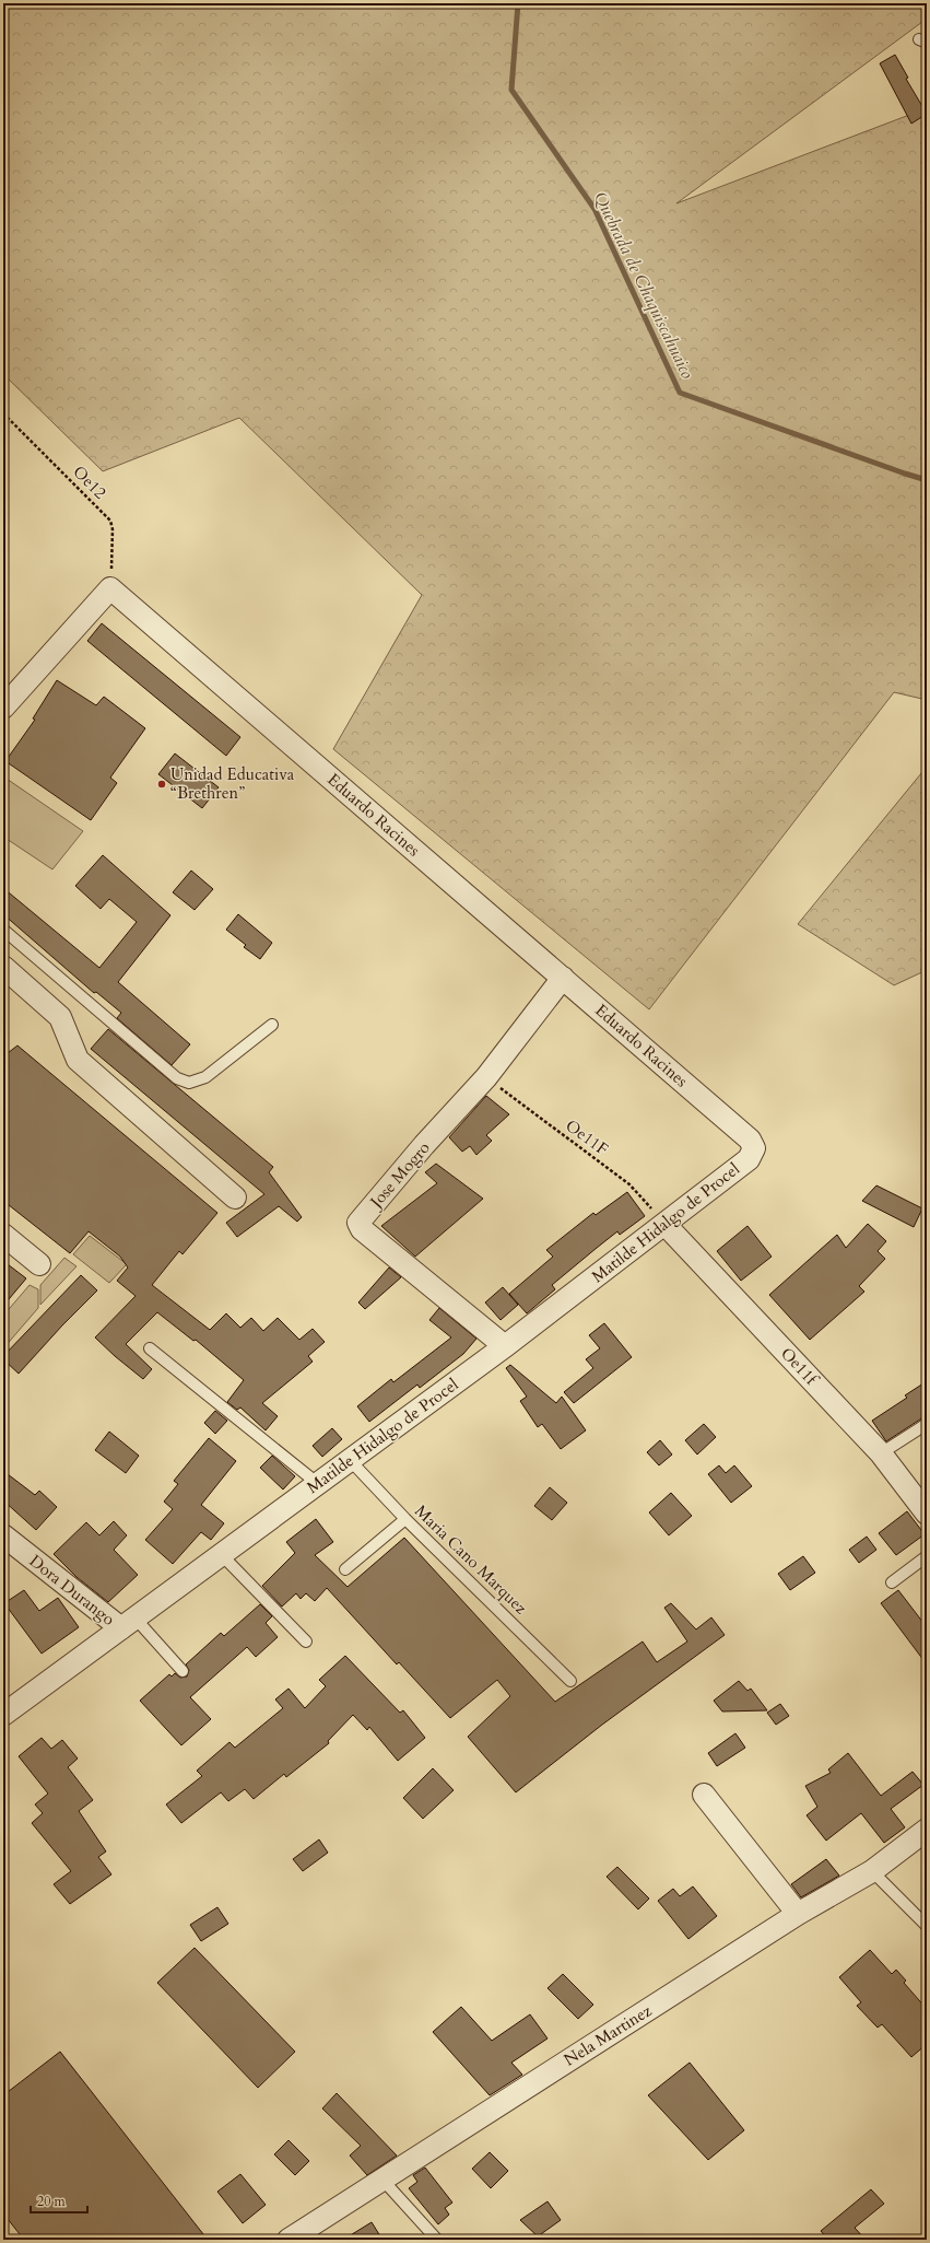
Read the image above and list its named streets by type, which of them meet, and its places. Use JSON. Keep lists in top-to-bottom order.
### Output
{
  "streets": {
    "street": [
      "Eduardo Racines",
      "Jose Mogro",
      "Matilde Hidalgo de Procel",
      "Oe11f",
      "Dora Durango",
      "Nela Martinez"
    ],
    "lane": ["Maria Cano Marquez"],
    "path": ["Oe12", "Oe11F"]
  },
  "crossings": [
    ["Oe12", "Eduardo Racines"],
    ["Eduardo Racines", "Jose Mogro"],
    ["Eduardo Racines", "Matilde Hidalgo de Procel"],
    ["Oe11F", "Jose Mogro"],
    ["Oe11F", "Matilde Hidalgo de Procel"],
    ["Oe11F", "Oe11f"],
    ["Jose Mogro", "Matilde Hidalgo de Procel"],
    ["Matilde Hidalgo de Procel", "Oe11f"],
    ["Matilde Hidalgo de Procel", "Maria Cano Marquez"],
    ["Matilde Hidalgo de Procel", "Dora Durango"]
  ],
  "water": ["Quebrada de Chaquiscahuaico"],
  "places": ["Unidad Educativa “Brethren”"],
  "scale_bar": "20 m"
}
